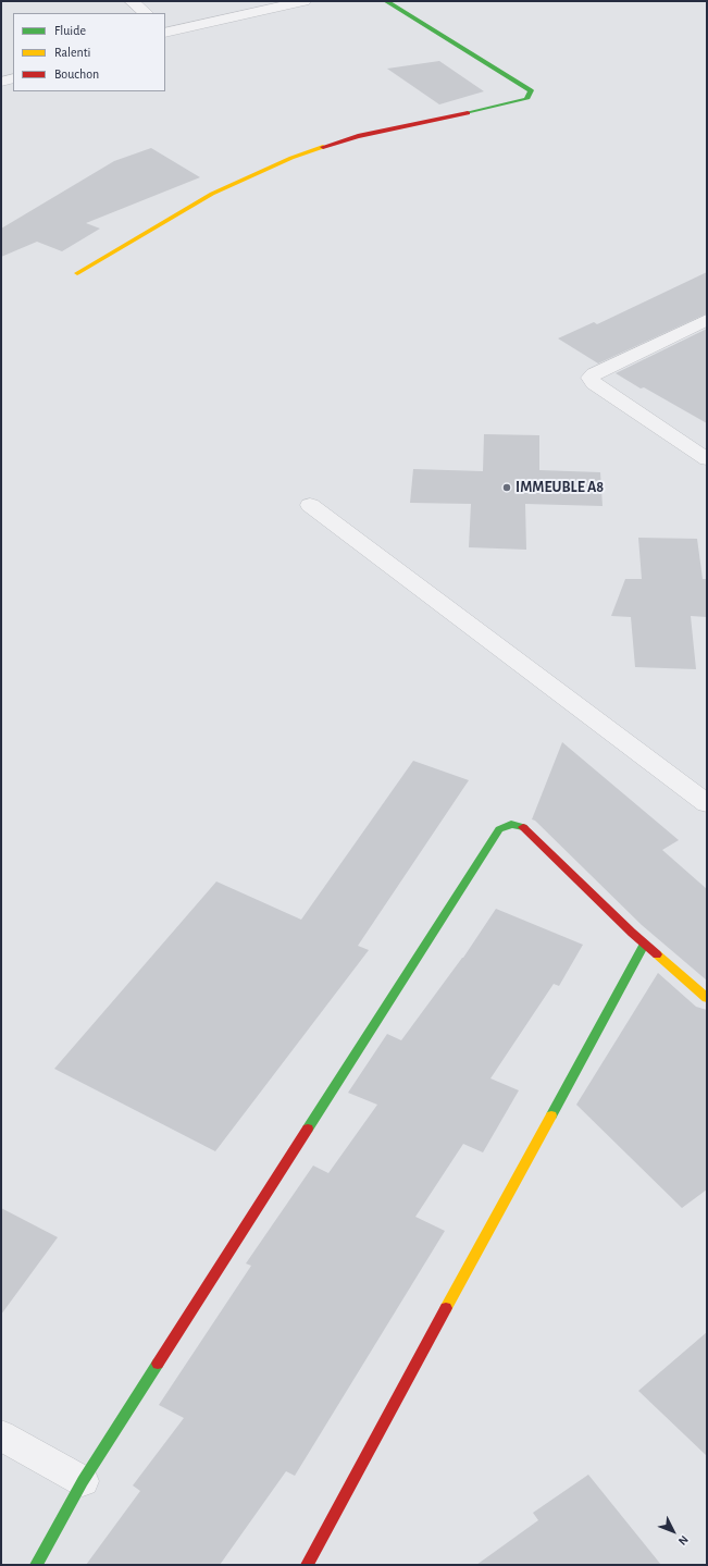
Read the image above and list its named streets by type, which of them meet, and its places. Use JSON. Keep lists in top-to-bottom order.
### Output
{
  "places": ["IMMEUBLE A8"],
  "legend": ["Fluide", "Ralenti", "Bouchon"],
  "north": "bottom right"
}
